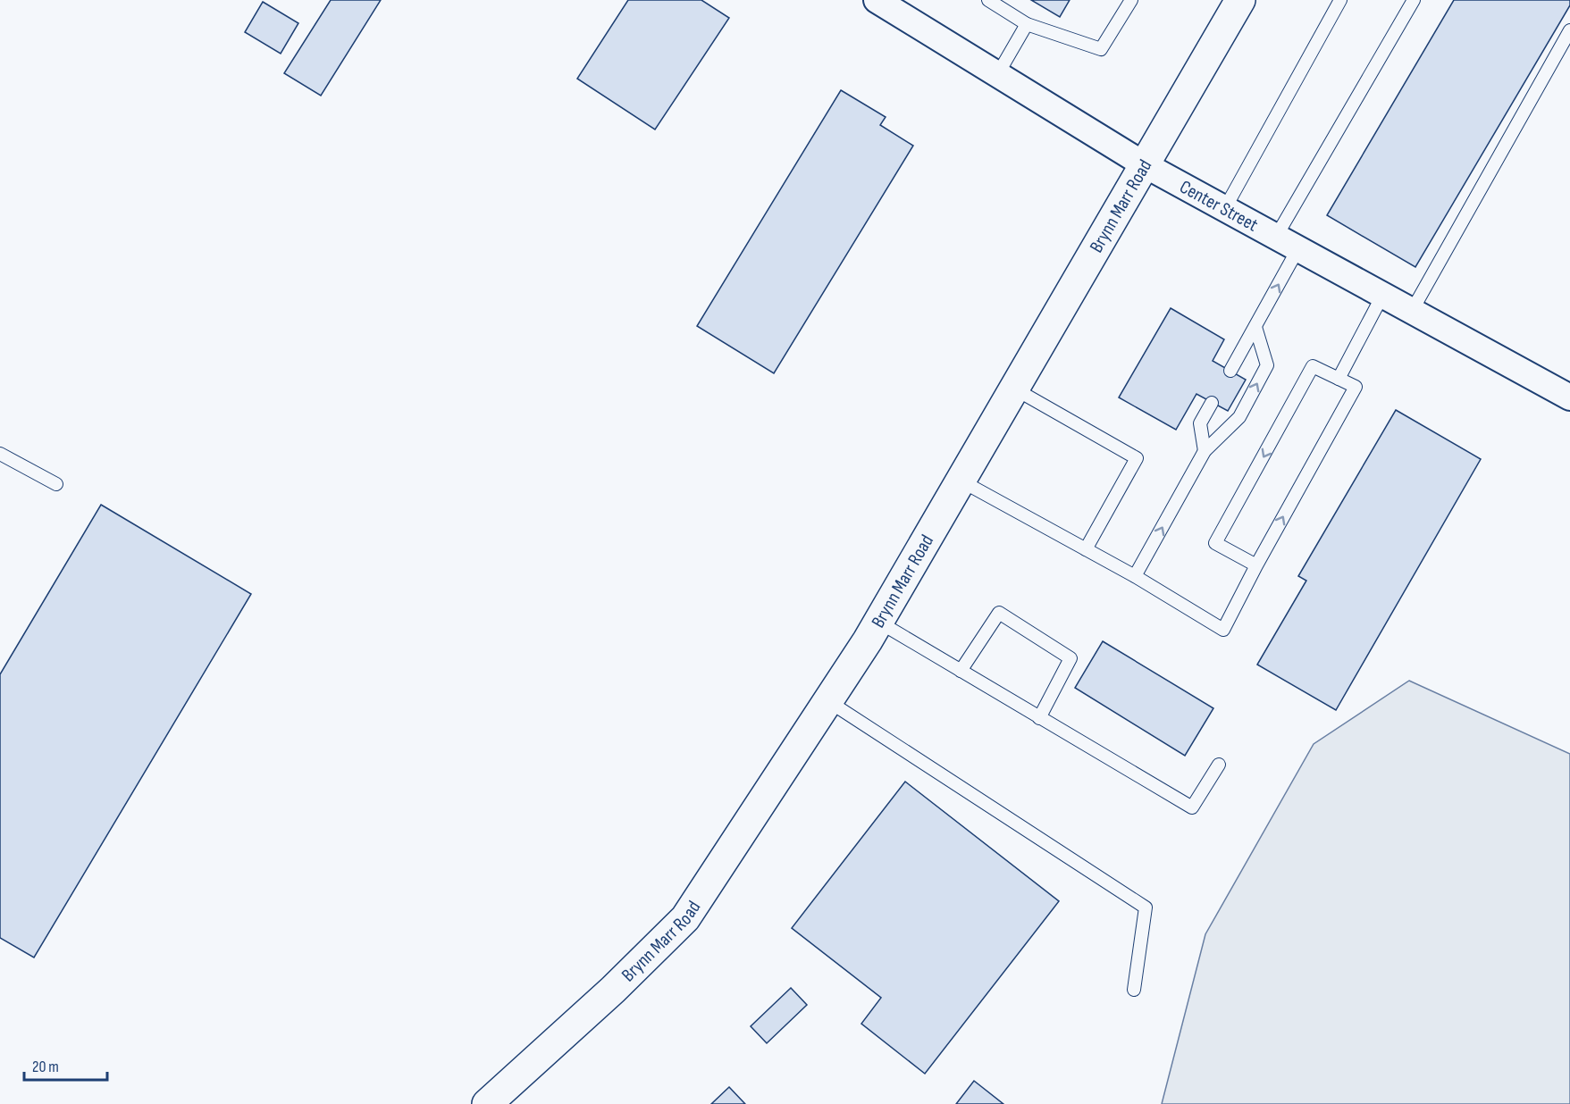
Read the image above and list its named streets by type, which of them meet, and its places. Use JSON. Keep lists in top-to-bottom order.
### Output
{
  "streets": {
    "street": ["Brynn Marr Road", "Center Street"]
  },
  "crossings": [
    ["Brynn Marr Road", "Center Street"]
  ],
  "scale_bar": "20 m"
}
